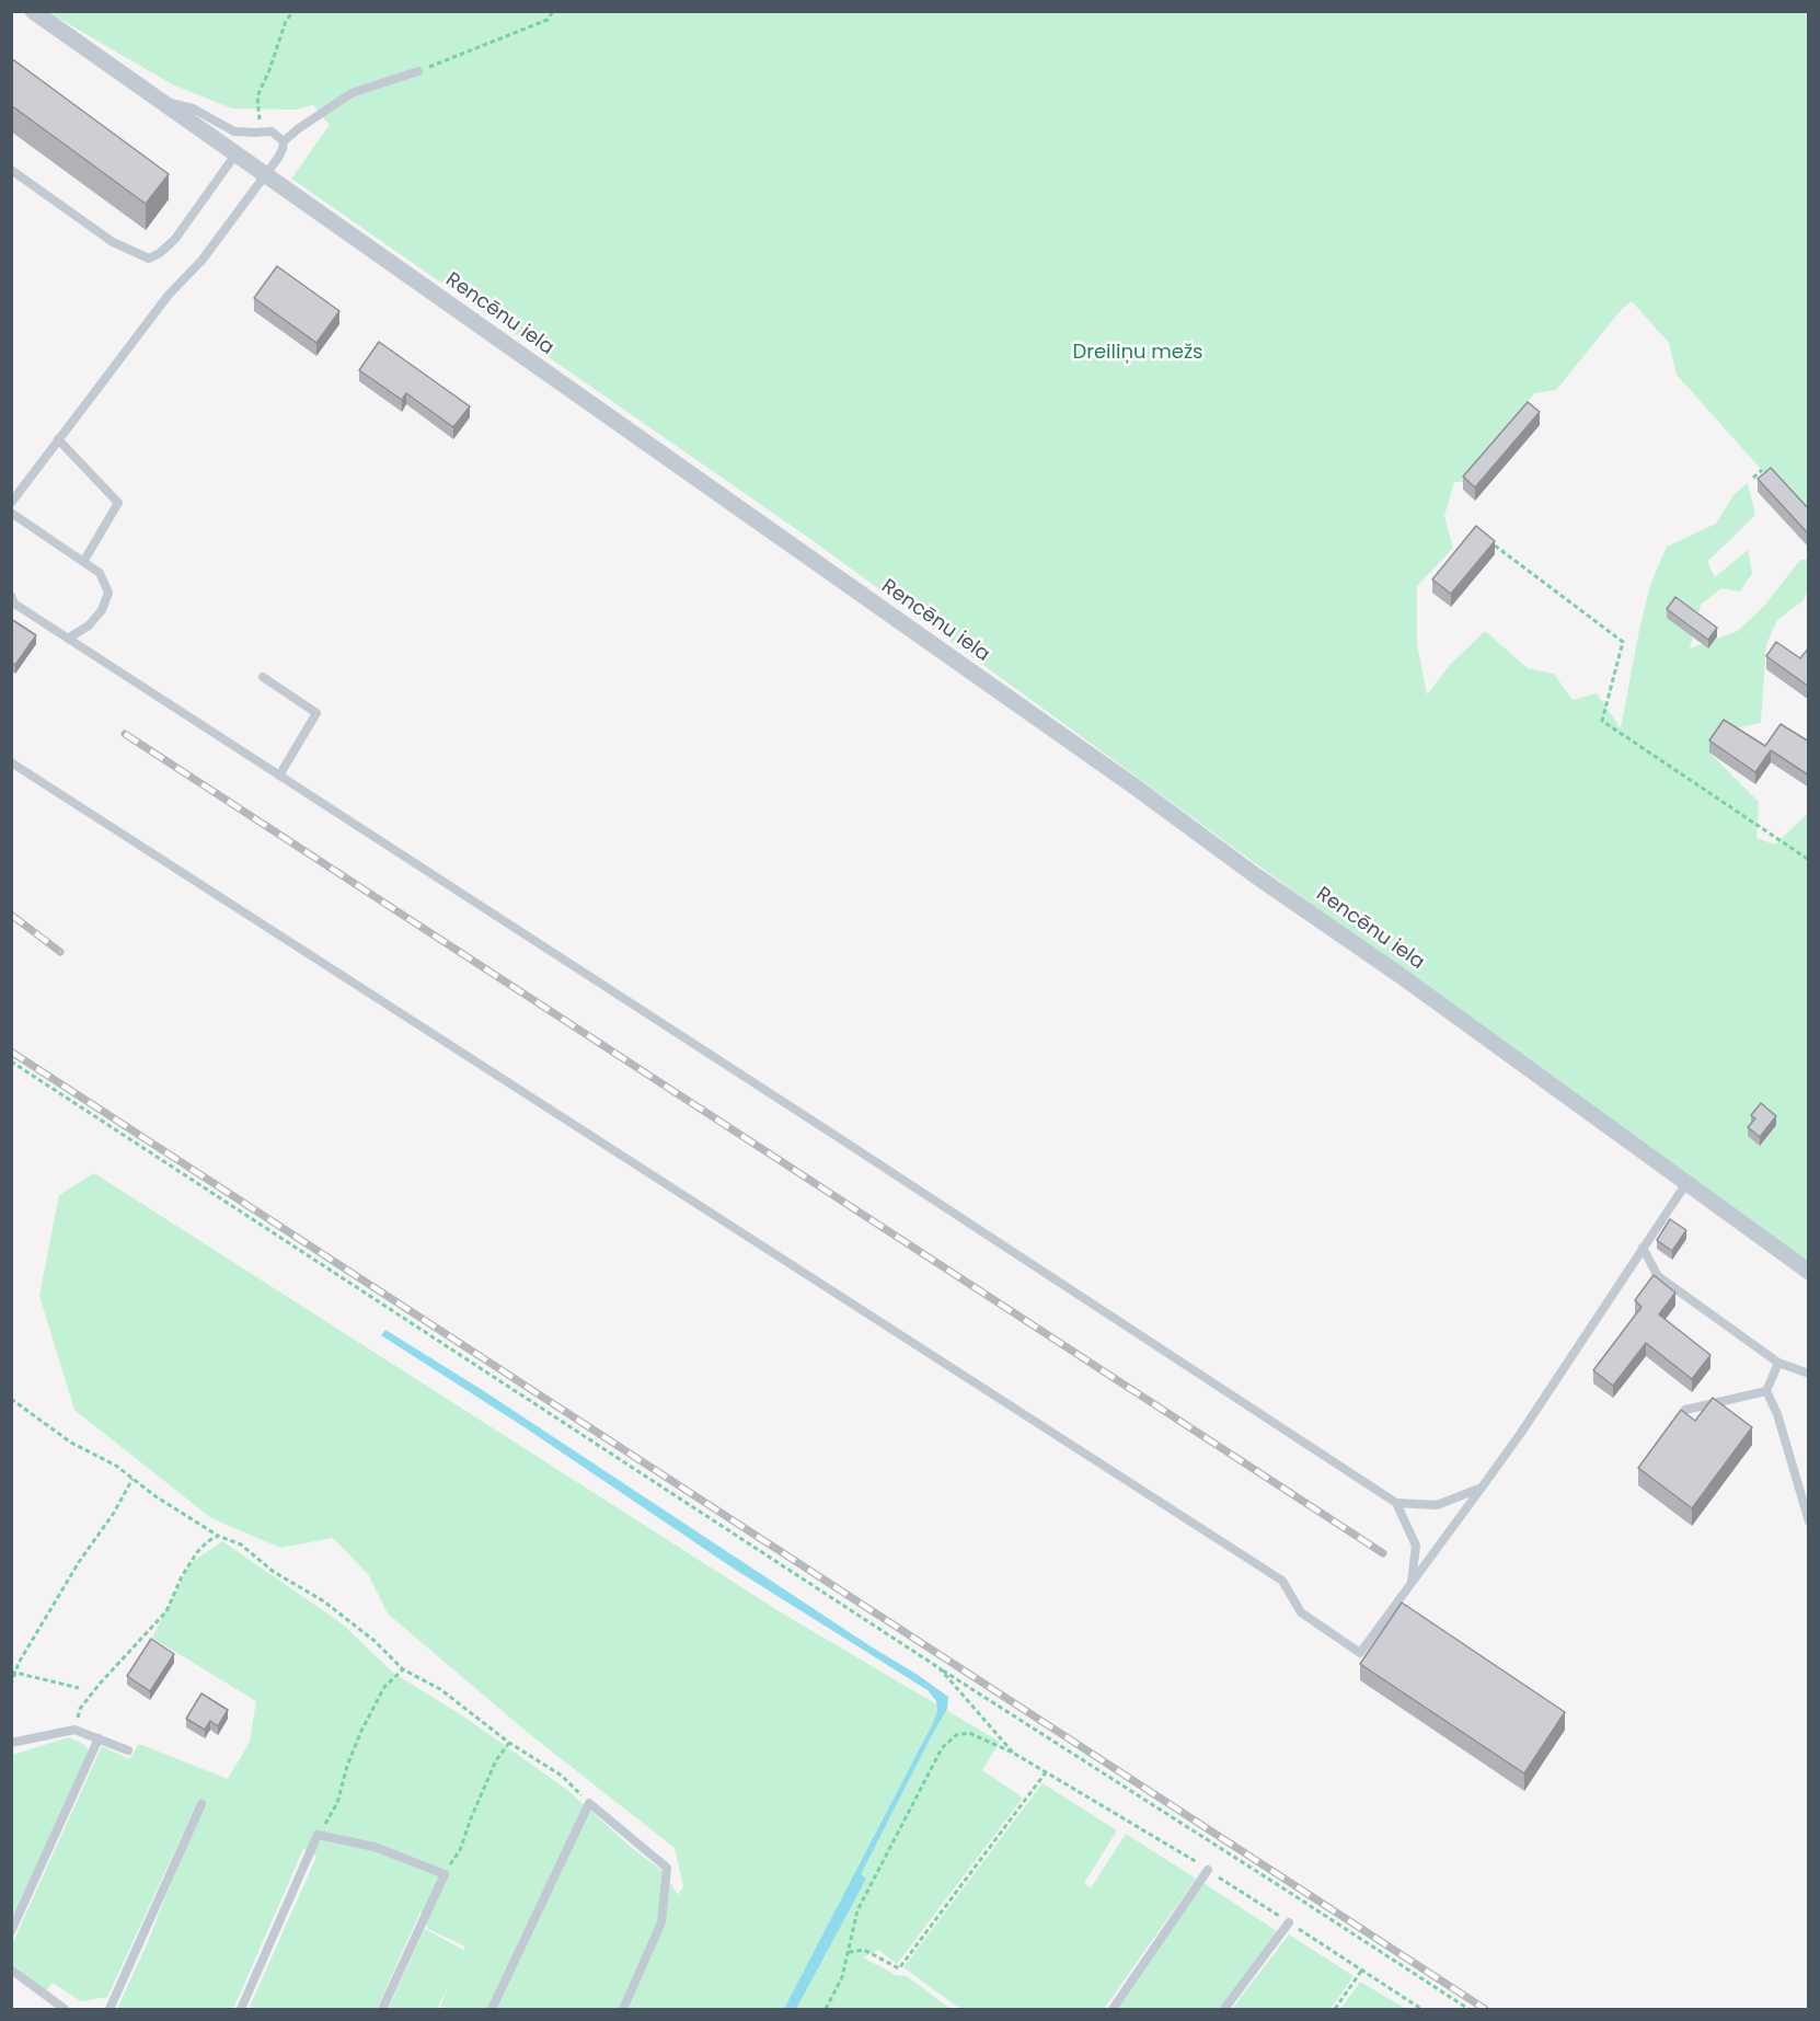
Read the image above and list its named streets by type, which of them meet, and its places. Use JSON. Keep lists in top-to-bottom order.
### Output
{
  "streets": {
    "street": ["Rencēnu iela"]
  },
  "parks": ["Dreiliņu mežs"]
}
